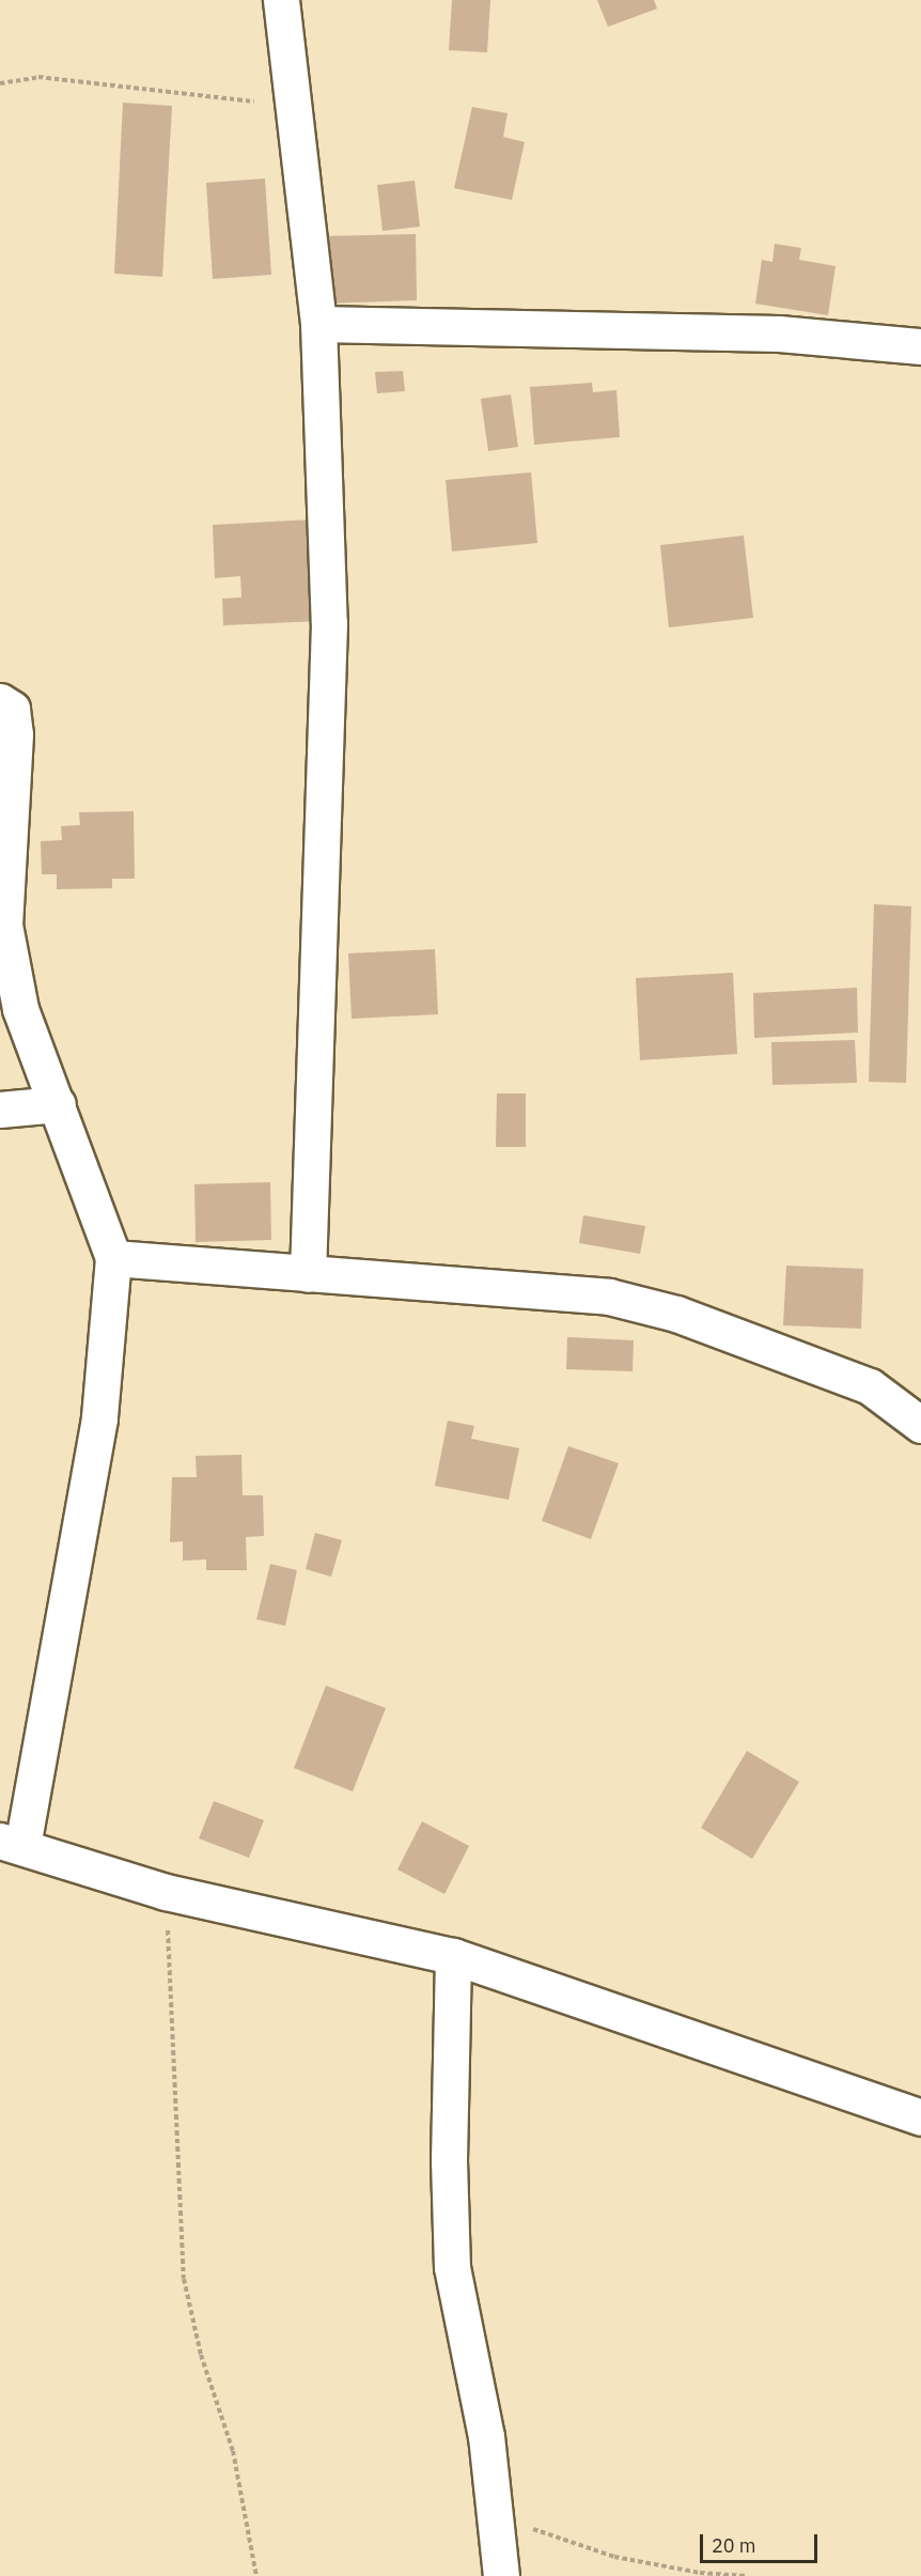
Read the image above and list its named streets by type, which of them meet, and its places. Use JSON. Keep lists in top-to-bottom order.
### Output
{
  "scale_bar": "20 m"
}
